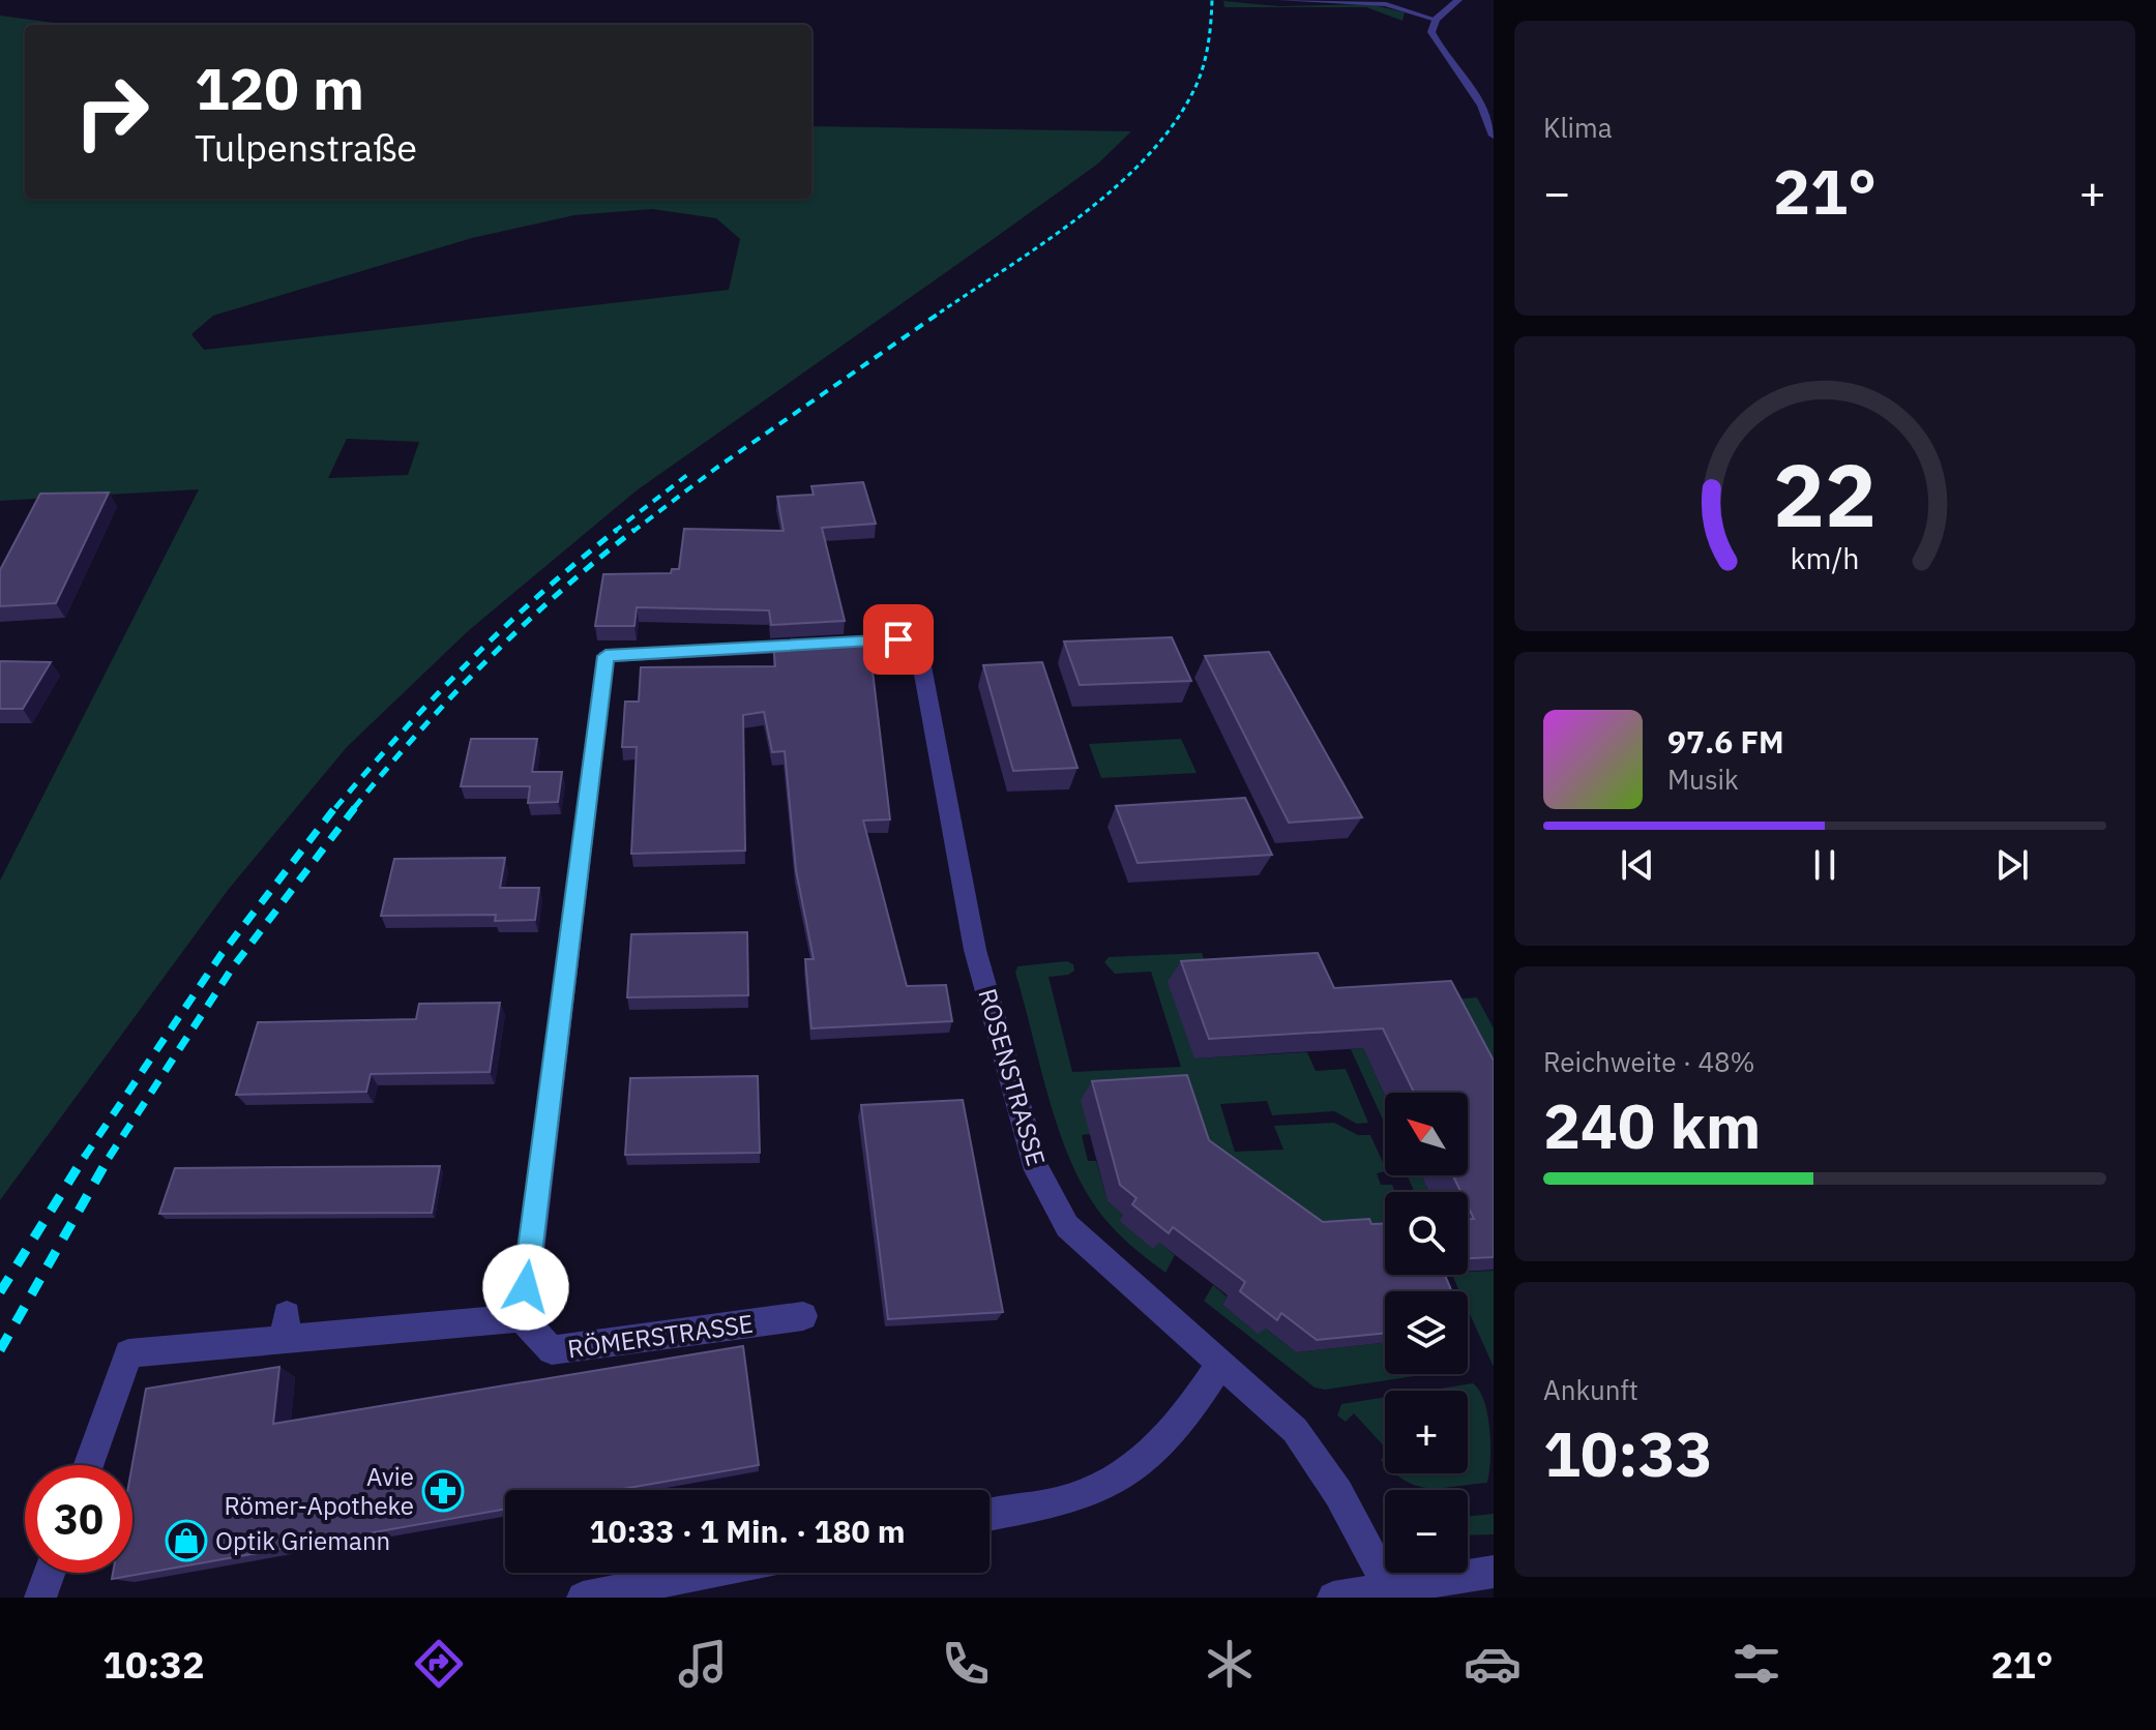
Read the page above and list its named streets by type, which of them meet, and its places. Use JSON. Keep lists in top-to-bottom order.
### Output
{
  "streets": {
    "street": ["ROSENSTRASSE", "RÖMERSTRASSE"]
  },
  "crossings": [
    ["ROSENSTRASSE", "RÖMERSTRASSE"]
  ],
  "places": {
    "pharmacy": ["Avie Römer-Apotheke"],
    "shop": ["Optik Griemann"]
  },
  "north": "top left",
  "page": {
    "tile": [
      "Klima",
      ["Reichweite · 48%", "240 km"],
      ["Ankunft", "10:33"]
    ],
    "turn": ["120 m", "Tulpenstraße"],
    "heat": ["−", "21°", "+"],
    "song": ["97.6 FM", "Musik"],
    "map_buttons": ["+", "−"],
    "limit": "30",
    "trip": "10:33 · 1 Min. · 180 m",
    "tabs": ["10:32", "21°"],
    "gauge": ["22", "km/h"]
  }
}
